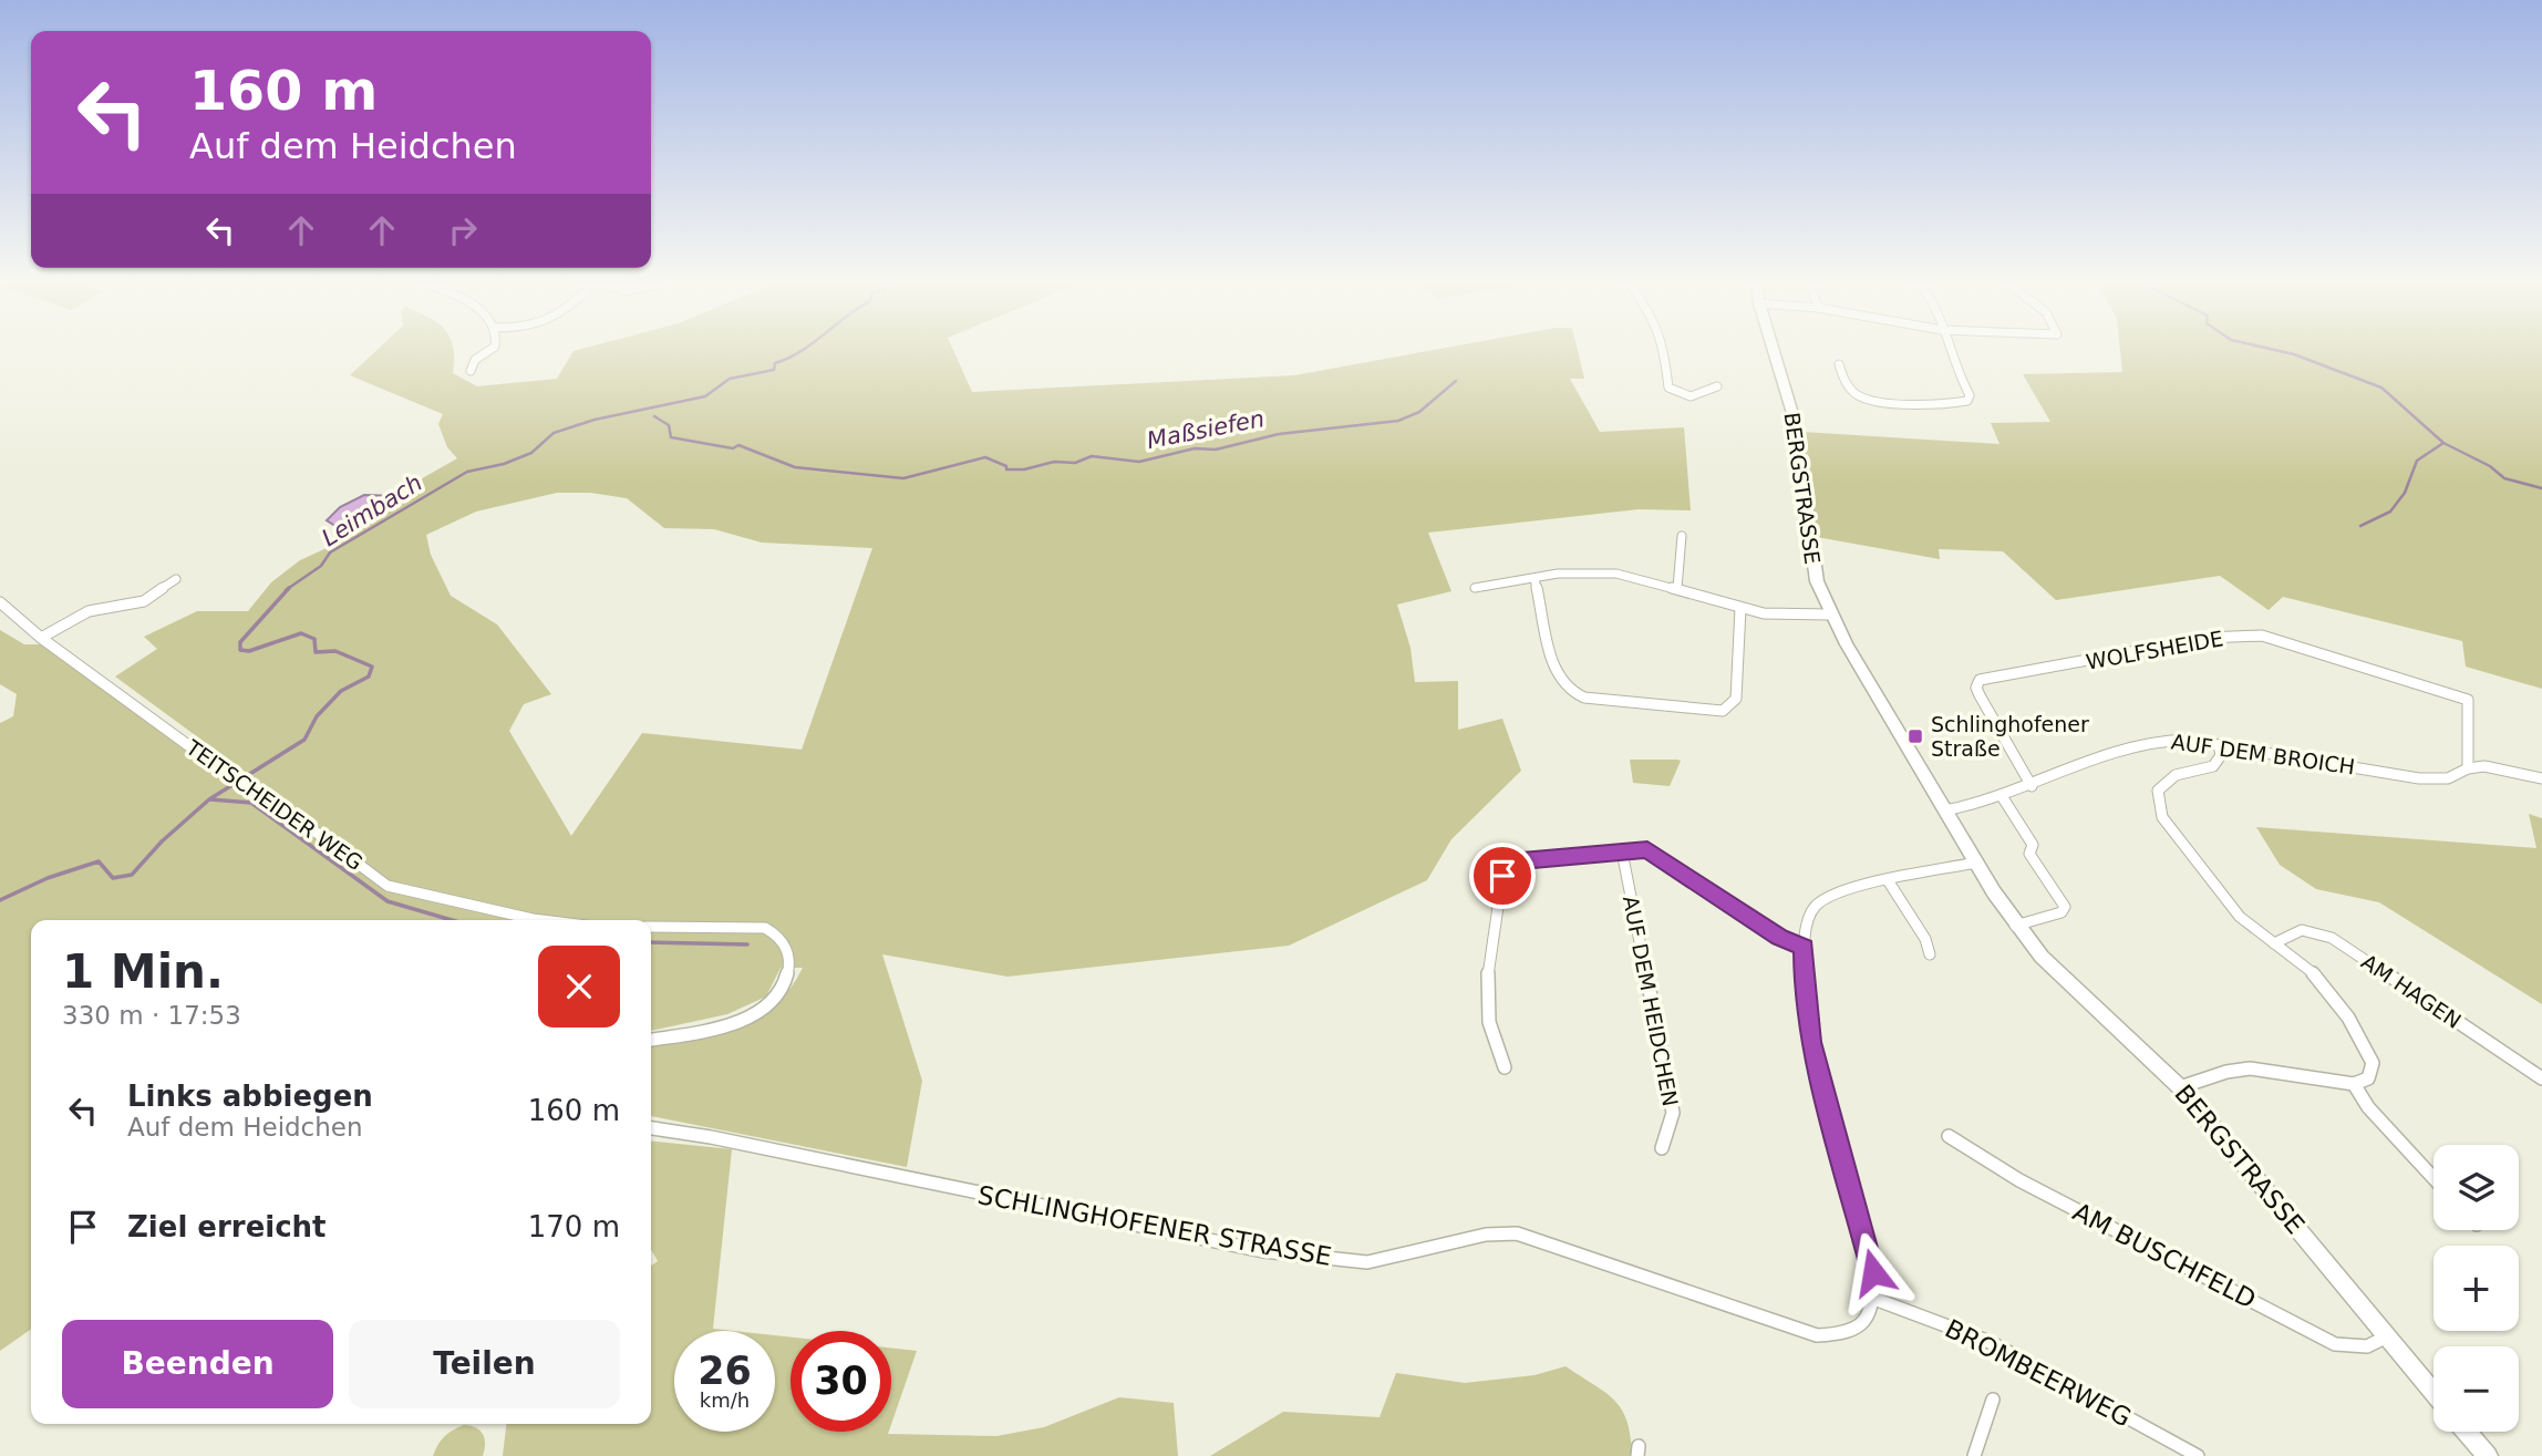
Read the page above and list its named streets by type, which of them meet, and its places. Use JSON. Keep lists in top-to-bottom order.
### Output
{
  "streets": {
    "street": [
      "BERGSTRASSE",
      "WOLFSHEIDE",
      "AUF DEM BROICH",
      "TEITSCHEIDER WEG",
      "AM HAGEN",
      "AUF DEM HEIDCHEN",
      "SCHLINGHOFENER STRASSE",
      "AM BUSCHFELD",
      "BROMBEERWEG"
    ]
  },
  "crossings": [
    ["BERGSTRASSE", "AUF DEM BROICH"],
    ["BERGSTRASSE", "AM BUSCHFELD"],
    ["WOLFSHEIDE", "AUF DEM BROICH"],
    ["SCHLINGHOFENER STRASSE", "BROMBEERWEG"]
  ],
  "water": ["Maßsiefen", "Leimbach"],
  "places": {
    "transit": ["Schlinghofener Straße"]
  },
  "page": {
    "turn": ["160 m", "Auf dem Heidchen"],
    "heading": ["1 Min.", "330 m · 17:53"],
    "list": [
      {
        "name": "Links abbiegen",
        "note": "Auf dem Heidchen",
        "value": "160 m"
      },
      {
        "name": "Ziel erreicht",
        "value": "170 m"
      }
    ],
    "map_buttons": ["+", "−"],
    "buttons": ["Beenden", "Teilen"],
    "speed": "26 km/h",
    "limit": "30"
  }
}
